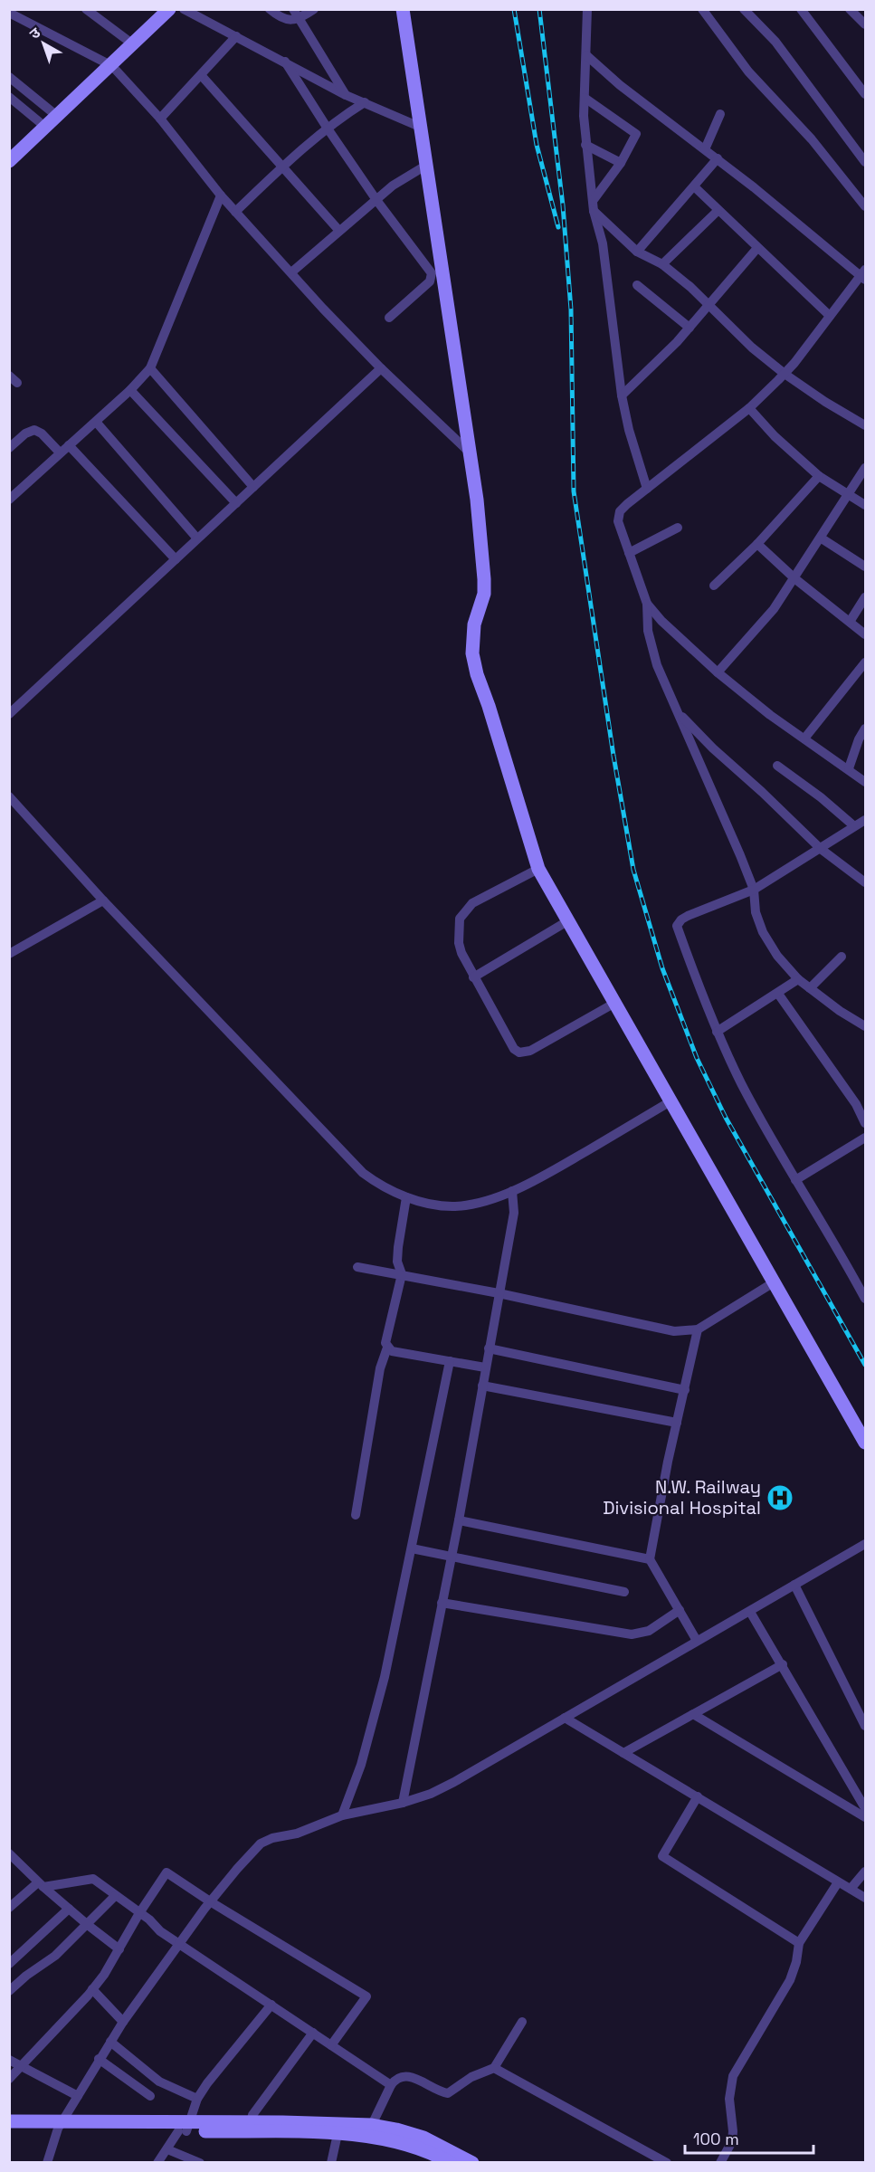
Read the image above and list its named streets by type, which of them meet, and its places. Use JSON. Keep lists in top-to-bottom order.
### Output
{
  "places": {
    "hospital": ["N.W. Railway Divisional Hospital"]
  },
  "scale_bar": "100 m",
  "north": "top left"
}
